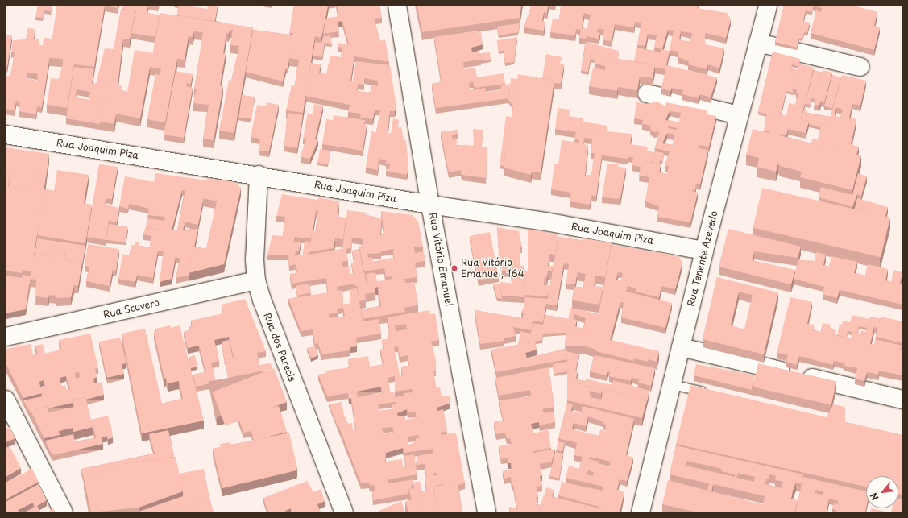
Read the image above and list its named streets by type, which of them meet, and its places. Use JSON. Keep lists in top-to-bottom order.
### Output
{
  "streets": {
    "street": [
      "Rua Joaquim Piza",
      "Rua Tenente Azevedo",
      "Rua Vitório Emanuel",
      "Rua Scuvero",
      "Rua dos Parecis"
    ]
  },
  "crossings": [
    ["Rua Joaquim Piza", "Rua Tenente Azevedo"],
    ["Rua Joaquim Piza", "Rua Vitório Emanuel"],
    ["Rua Joaquim Piza", "Rua dos Parecis"],
    ["Rua Scuvero", "Rua dos Parecis"]
  ],
  "places": ["Rua Vitório Emanuel, 164"],
  "north": "bottom left"
}
